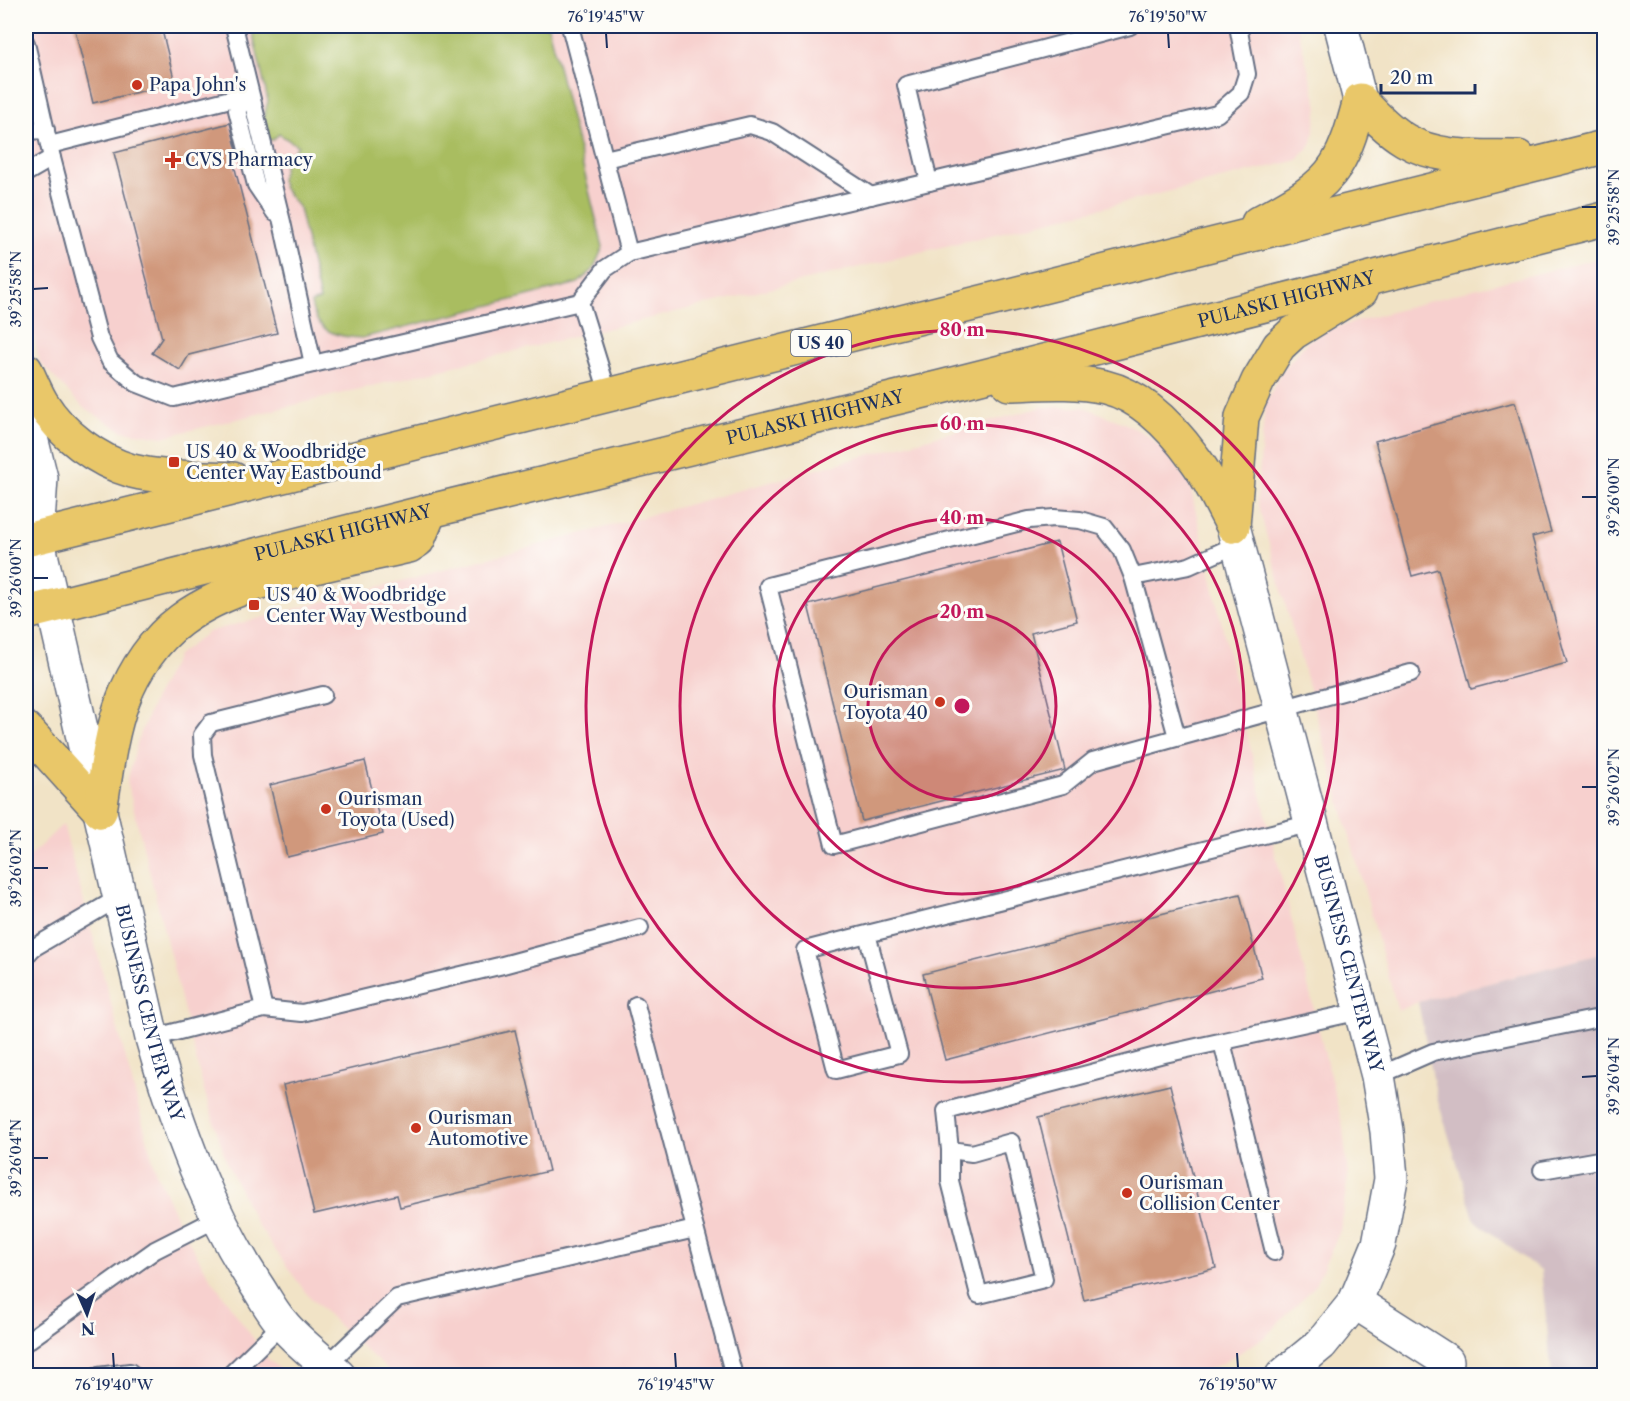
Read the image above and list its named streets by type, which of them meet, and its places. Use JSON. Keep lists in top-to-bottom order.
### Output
{
  "streets": {
    "highway": ["PULASKI HIGHWAY", "US 40"],
    "street": ["BUSINESS CENTER WAY"]
  },
  "crossings": [
    ["PULASKI HIGHWAY", "BUSINESS CENTER WAY"],
    ["US 40", "BUSINESS CENTER WAY"]
  ],
  "places": {
    "other": [
      "Papa John's",
      "Ourisman Toyota 40",
      "Ourisman Toyota (Used)",
      "Ourisman Automotive",
      "Ourisman Collision Center"
    ],
    "health": ["CVS Pharmacy"],
    "transit": ["US 40 & Woodbridge Center Way Eastbound", "US 40 & Woodbridge Center Way Westbound"]
  },
  "scale_bar": "20 m",
  "north": "bottom",
  "coordinates": [
    "76°19'45\"W",
    "76°19'50\"W",
    "39°25'58\"N",
    "39°26'00\"N",
    "39°26'02\"N",
    "39°26'04\"N",
    "76°19'40\"W"
  ],
  "rings": [
    "80 m",
    "60 m",
    "40 m",
    "20 m"
  ]
}
